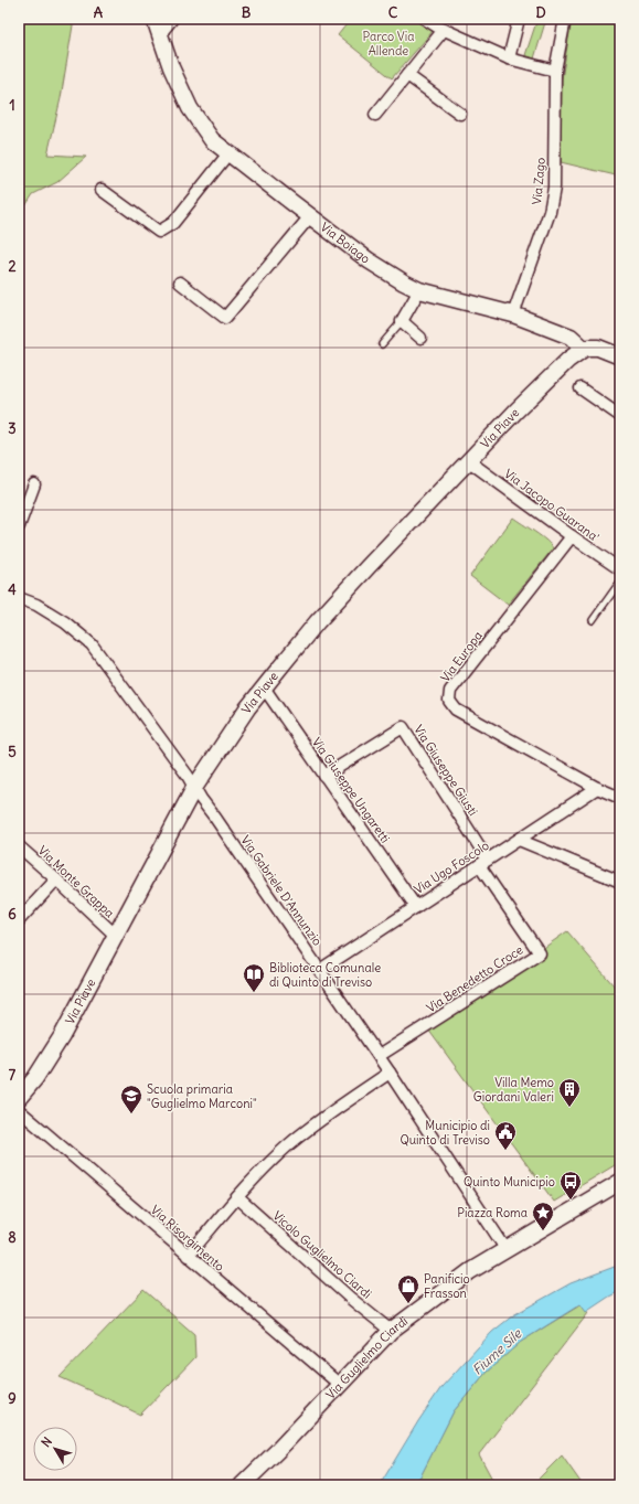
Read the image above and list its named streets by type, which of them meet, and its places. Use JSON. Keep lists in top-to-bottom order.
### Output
{
  "streets": {
    "main road": ["Via Boiago", "Via Piave", "Via Guglielmo Ciardi"],
    "street": [
      "Via Zago",
      "Via Jacopo Guarana'",
      "Via Europa",
      "Via Giuseppe Giusti",
      "Via Giuseppe Ungaretti",
      "Via Ugo Foscolo",
      "Via Monte Grappa",
      "Via Gabriele D'Annunzio",
      "Via Benedetto Croce",
      "Via Risorgimento",
      "Vicolo Guglielmo Ciardi"
    ]
  },
  "crossings": [
    ["Via Zago", "Via Boiago"],
    ["Via Boiago", "Via Piave"],
    ["Via Piave", "Via Jacopo Guarana'"],
    ["Via Piave", "Via Giuseppe Ungaretti"],
    ["Via Piave", "Via Monte Grappa"],
    ["Via Piave", "Via Gabriele D'Annunzio"],
    ["Via Jacopo Guarana'", "Via Europa"],
    ["Via Europa", "Via Ugo Foscolo"],
    ["Via Giuseppe Giusti", "Via Giuseppe Ungaretti"],
    ["Via Giuseppe Giusti", "Via Ugo Foscolo"],
    ["Via Giuseppe Giusti", "Via Benedetto Croce"],
    ["Via Giuseppe Ungaretti", "Via Ugo Foscolo"],
    ["Via Ugo Foscolo", "Via Gabriele D'Annunzio"],
    ["Via Ugo Foscolo", "Via Benedetto Croce"],
    ["Via Gabriele D'Annunzio", "Via Benedetto Croce"],
    ["Via Gabriele D'Annunzio", "Via Guglielmo Ciardi"],
    ["Via Risorgimento", "Via Guglielmo Ciardi"],
    ["Vicolo Guglielmo Ciardi", "Via Guglielmo Ciardi"]
  ],
  "water": ["Fiume Sile"],
  "parks": ["Parco Via Allende"],
  "places": {
    "library": ["Biblioteca Comunale di Quinto di Treviso"],
    "building": ["Villa Memo Giordani Valeri"],
    "school or university": ["Scuola primaria \"Guglielmo Marconi\""],
    "public building": ["Municipio di Quinto di Treviso"],
    "bus stop": ["Quinto Municipio"],
    "place": ["Piazza Roma"],
    "shop": ["Panificio Frasson"]
  },
  "north": "top left",
  "grid": {
    "columns": [
      "A",
      "B",
      "C",
      "D"
    ],
    "rows": [
      "1",
      "2",
      "3",
      "4",
      "5",
      "6",
      "7",
      "8",
      "9"
    ]
  }
}
